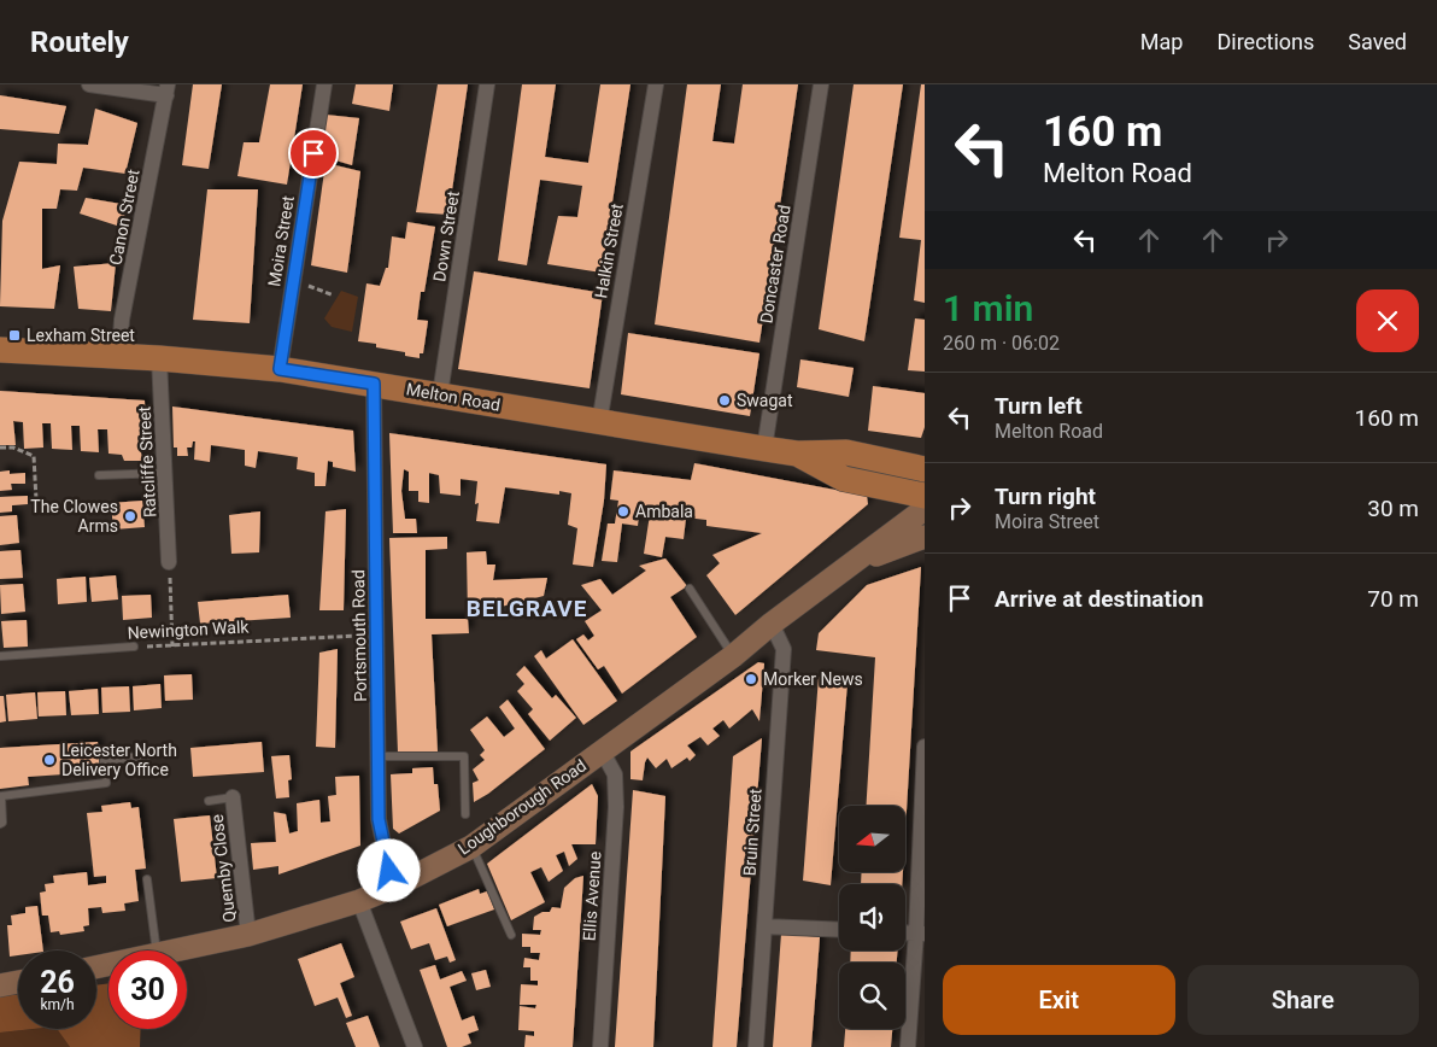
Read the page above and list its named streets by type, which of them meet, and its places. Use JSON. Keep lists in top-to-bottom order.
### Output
{
  "streets": {
    "main road": ["Melton Road"],
    "street": [
      "Canon Street",
      "Down Street",
      "Moira Street",
      "Halkin Street",
      "Doncaster Road",
      "Ratcliffe Street",
      "Portsmouth Road",
      "Loughborough Road",
      "Bruin Street",
      "Quemby Close",
      "Ellis Avenue"
    ],
    "lane": ["Newington Walk"]
  },
  "crossings": [
    ["Canon Street", "Melton Road"],
    ["Down Street", "Melton Road"],
    ["Moira Street", "Melton Road"],
    ["Halkin Street", "Melton Road"],
    ["Doncaster Road", "Melton Road"],
    ["Melton Road", "Ratcliffe Street"],
    ["Melton Road", "Portsmouth Road"],
    ["Newington Walk", "Portsmouth Road"],
    ["Portsmouth Road", "Loughborough Road"],
    ["Loughborough Road", "Bruin Street"],
    ["Loughborough Road", "Quemby Close"],
    ["Loughborough Road", "Ellis Avenue"]
  ],
  "districts": ["BELGRAVE"],
  "places": {
    "transit": ["Lexham Street"],
    "other": [
      "Swagat",
      "Ambala",
      "The Clowes Arms",
      "Morker News",
      "Leicester North Delivery Office"
    ]
  },
  "north": "left",
  "page": {
    "header": "Routely",
    "nav": ["Map", "Directions", "Saved"],
    "turn": ["160 m", "Melton Road"],
    "heading": ["1 min", "260 m · 06:02"],
    "list": [
      {
        "name": "Turn left",
        "note": "Melton Road",
        "value": "160 m"
      },
      {
        "name": "Turn right",
        "note": "Moira Street",
        "value": "30 m"
      },
      {
        "name": "Arrive at destination",
        "value": "70 m"
      }
    ],
    "speed": "26 km/h",
    "limit": "30",
    "buttons": ["Exit", "Share"]
  }
}
